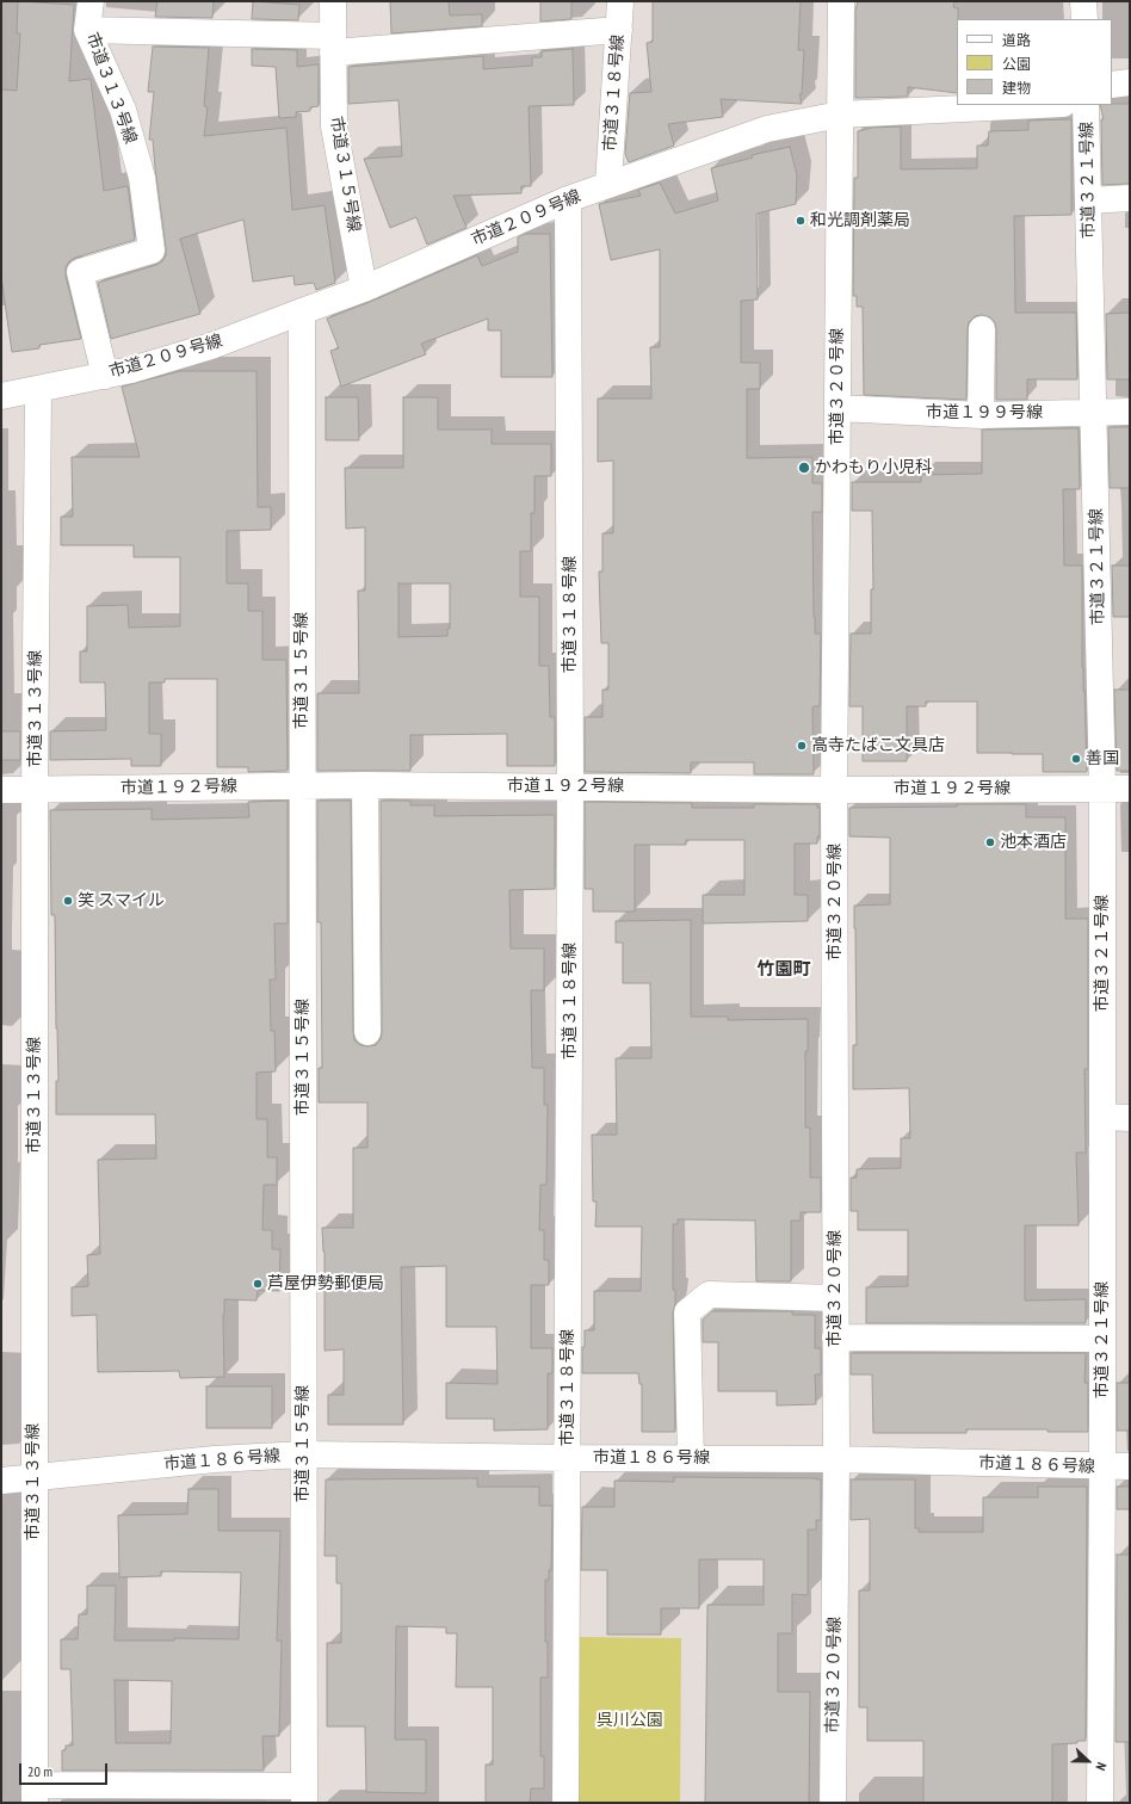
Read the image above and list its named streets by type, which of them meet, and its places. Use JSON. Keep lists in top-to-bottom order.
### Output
{
  "streets": {
    "street": [
      "市道３１３号線",
      "市道３１８号線",
      "市道３１５号線",
      "市道３２１号線",
      "市道２０９号線",
      "市道３２０号線",
      "市道１９９号線",
      "市道１９２号線",
      "市道１８６号線"
    ]
  },
  "crossings": [
    ["市道３１３号線", "市道２０９号線"],
    ["市道３１３号線", "市道１９２号線"],
    ["市道３１３号線", "市道１８６号線"],
    ["市道３１８号線", "市道２０９号線"],
    ["市道３１８号線", "市道１９２号線"],
    ["市道３１８号線", "市道１８６号線"],
    ["市道３１５号線", "市道２０９号線"],
    ["市道３１５号線", "市道１９２号線"],
    ["市道３１５号線", "市道１８６号線"],
    ["市道３２１号線", "市道１９９号線"],
    ["市道３２１号線", "市道１９２号線"],
    ["市道３２１号線", "市道１８６号線"],
    ["市道２０９号線", "市道３２０号線"],
    ["市道３２０号線", "市道１９９号線"],
    ["市道３２０号線", "市道１９２号線"],
    ["市道３２０号線", "市道１８６号線"]
  ],
  "districts": ["竹園町"],
  "parks": ["呉川公園"],
  "places": [
    "和光調剤薬局",
    "かわもり小児科",
    "高寺たばこ文具店",
    "善国",
    "池本酒店",
    "笑 スマイル",
    "芦屋伊勢郵便局"
  ],
  "legend": ["道路", "公園", "建物"],
  "scale_bar": "20 m",
  "north": "right"
}
